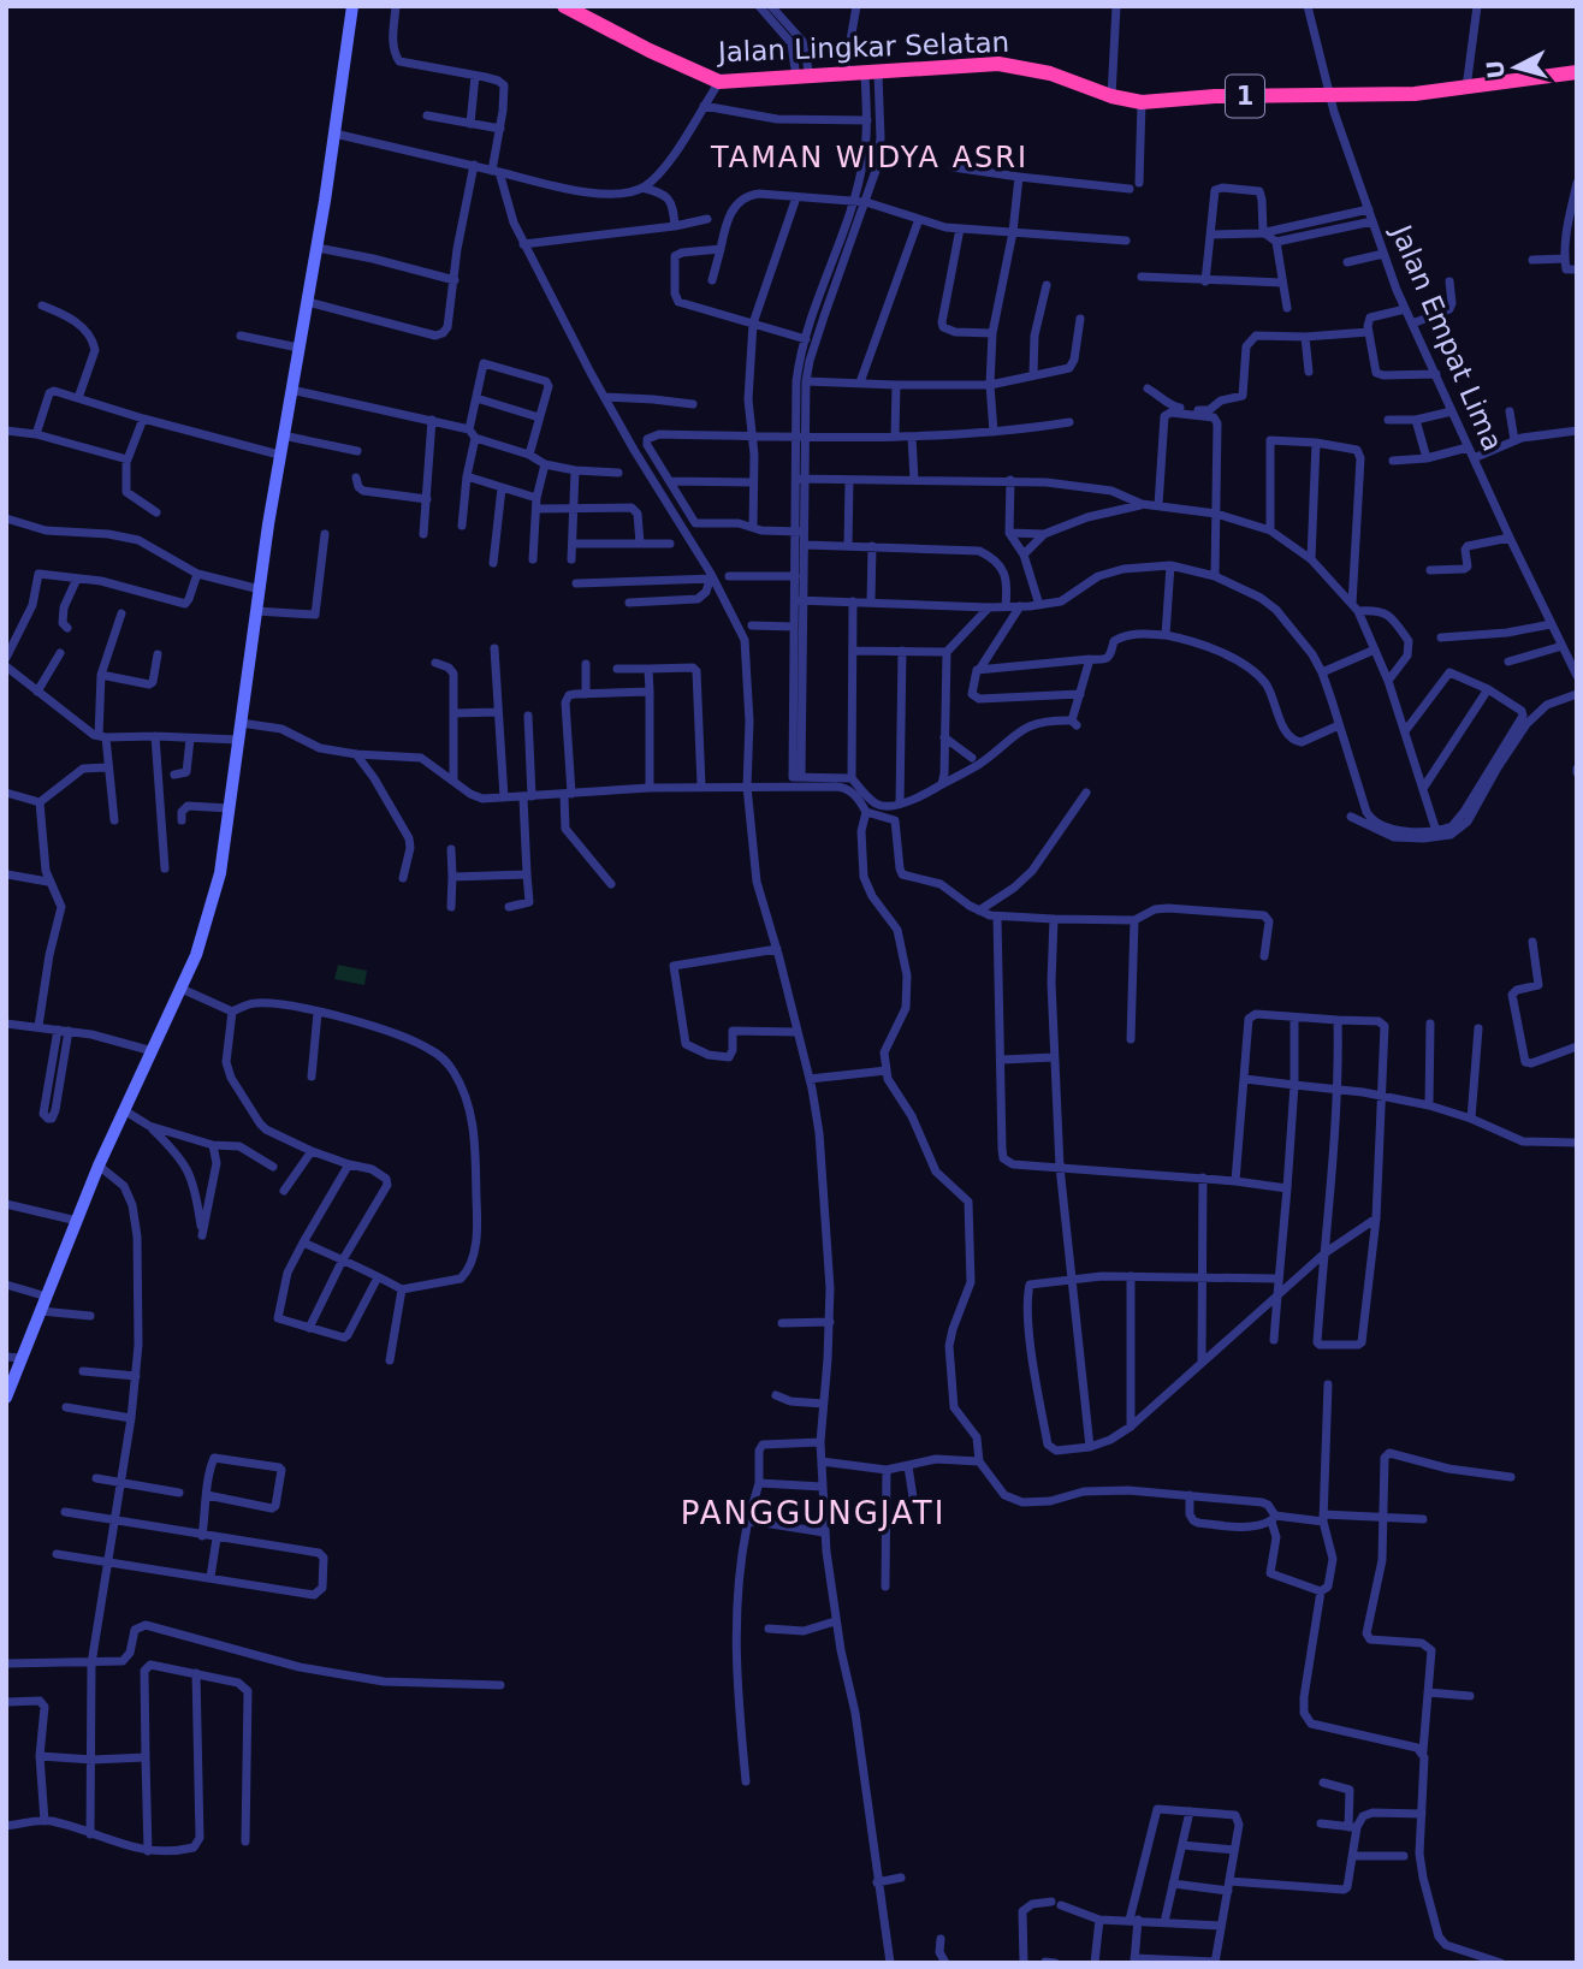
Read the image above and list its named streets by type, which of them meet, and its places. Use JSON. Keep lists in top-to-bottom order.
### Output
{
  "streets": {
    "highway": ["Jalan Lingkar Selatan", "1"],
    "street": ["Jalan Empat Lima"]
  },
  "crossings": [
    ["Jalan Lingkar Selatan", "Jalan Empat Lima"]
  ],
  "districts": ["TAMAN WIDYA ASRI", "PANGGUNGJATI"],
  "north": "left"
}
